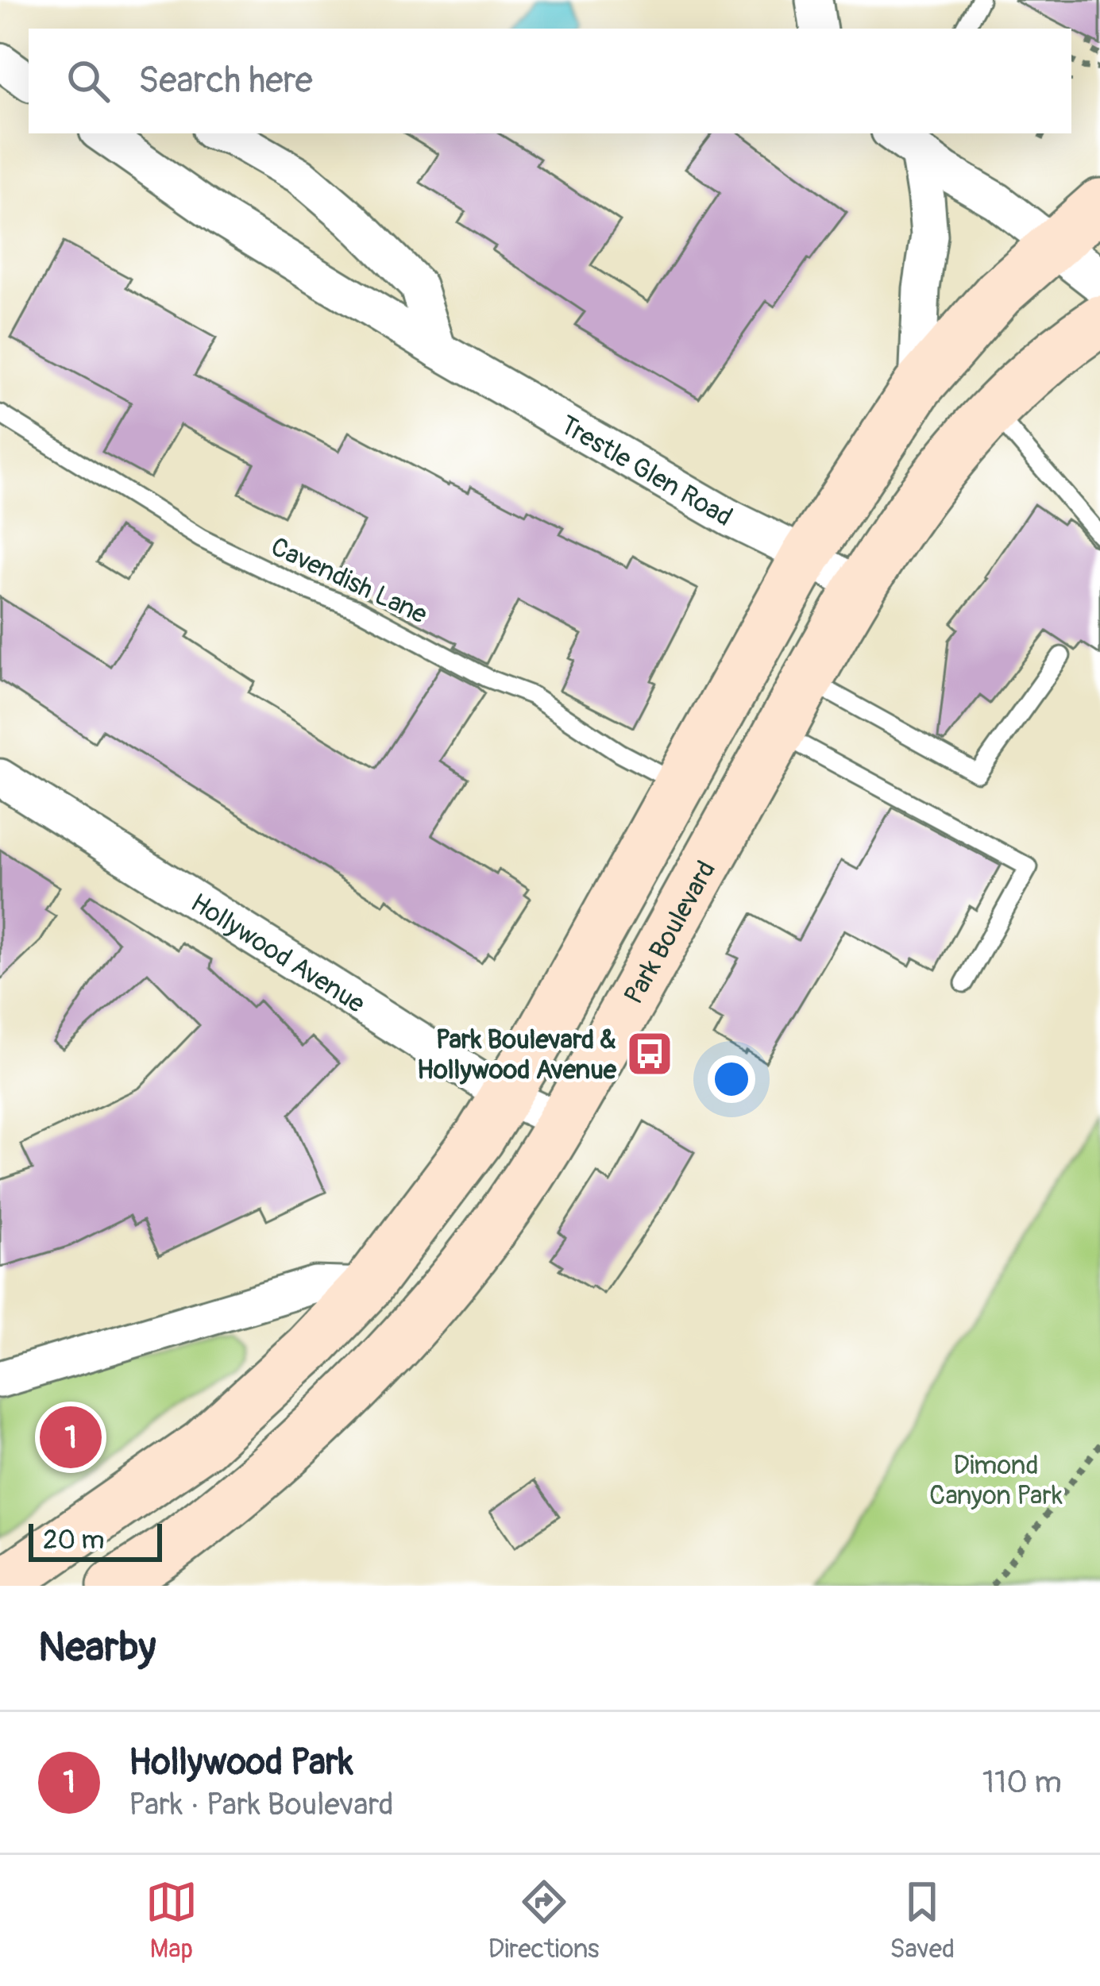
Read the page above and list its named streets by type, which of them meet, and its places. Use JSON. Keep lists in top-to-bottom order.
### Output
{
  "streets": {
    "main road": ["Park Boulevard"],
    "street": ["Trestle Glen Road", "Hollywood Avenue"],
    "lane": ["Cavendish Lane"]
  },
  "crossings": [
    ["Trestle Glen Road", "Park Boulevard"],
    ["Park Boulevard", "Hollywood Avenue"]
  ],
  "parks": ["Dimond Canyon Park"],
  "places": {
    "bus stop": ["Park Boulevard & Hollywood Avenue"]
  },
  "scale_bar": "20 m",
  "page": {
    "search": "Search here",
    "pins": "1",
    "scale": "20 m",
    "heading": "Nearby",
    "list": [
      {
        "mark": "1",
        "name": "Hollywood Park",
        "note": "Park · Park Boulevard",
        "value": "110 m"
      }
    ],
    "nav": ["Map", "Directions", "Saved"]
  }
}
